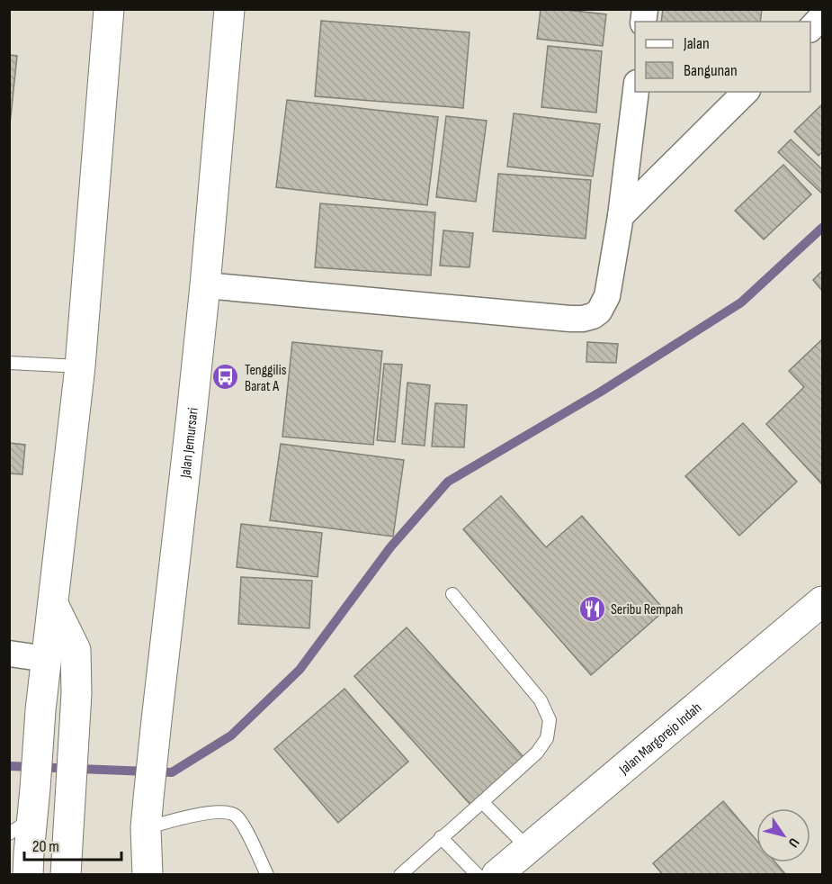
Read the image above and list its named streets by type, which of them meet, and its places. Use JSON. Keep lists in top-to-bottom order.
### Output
{
  "streets": {
    "main road": ["Jalan Jemursari", "Jalan Margorejo Indah"]
  },
  "places": {
    "bus stop": ["Tenggilis Barat A"],
    "restaurant": ["Seribu Rempah"]
  },
  "legend": ["Jalan", "Bangunan"],
  "scale_bar": "20 m",
  "north": "bottom right"
}
